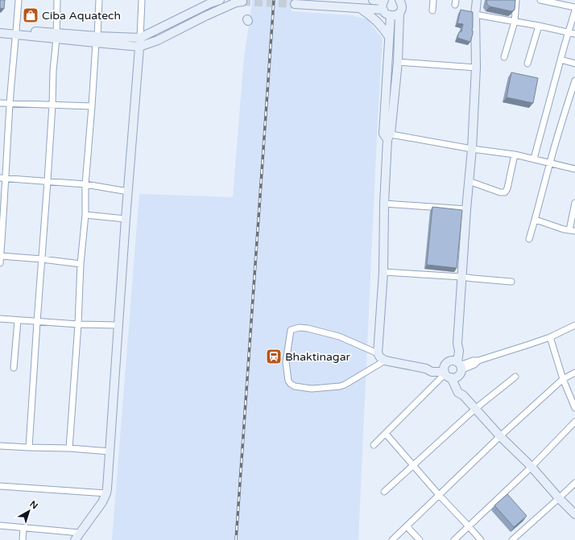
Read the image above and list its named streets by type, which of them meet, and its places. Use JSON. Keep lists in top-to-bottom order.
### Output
{
  "places": {
    "shop": ["Ciba Aquatech"],
    "station": ["Bhaktinagar"]
  },
  "north": "top right"
}
